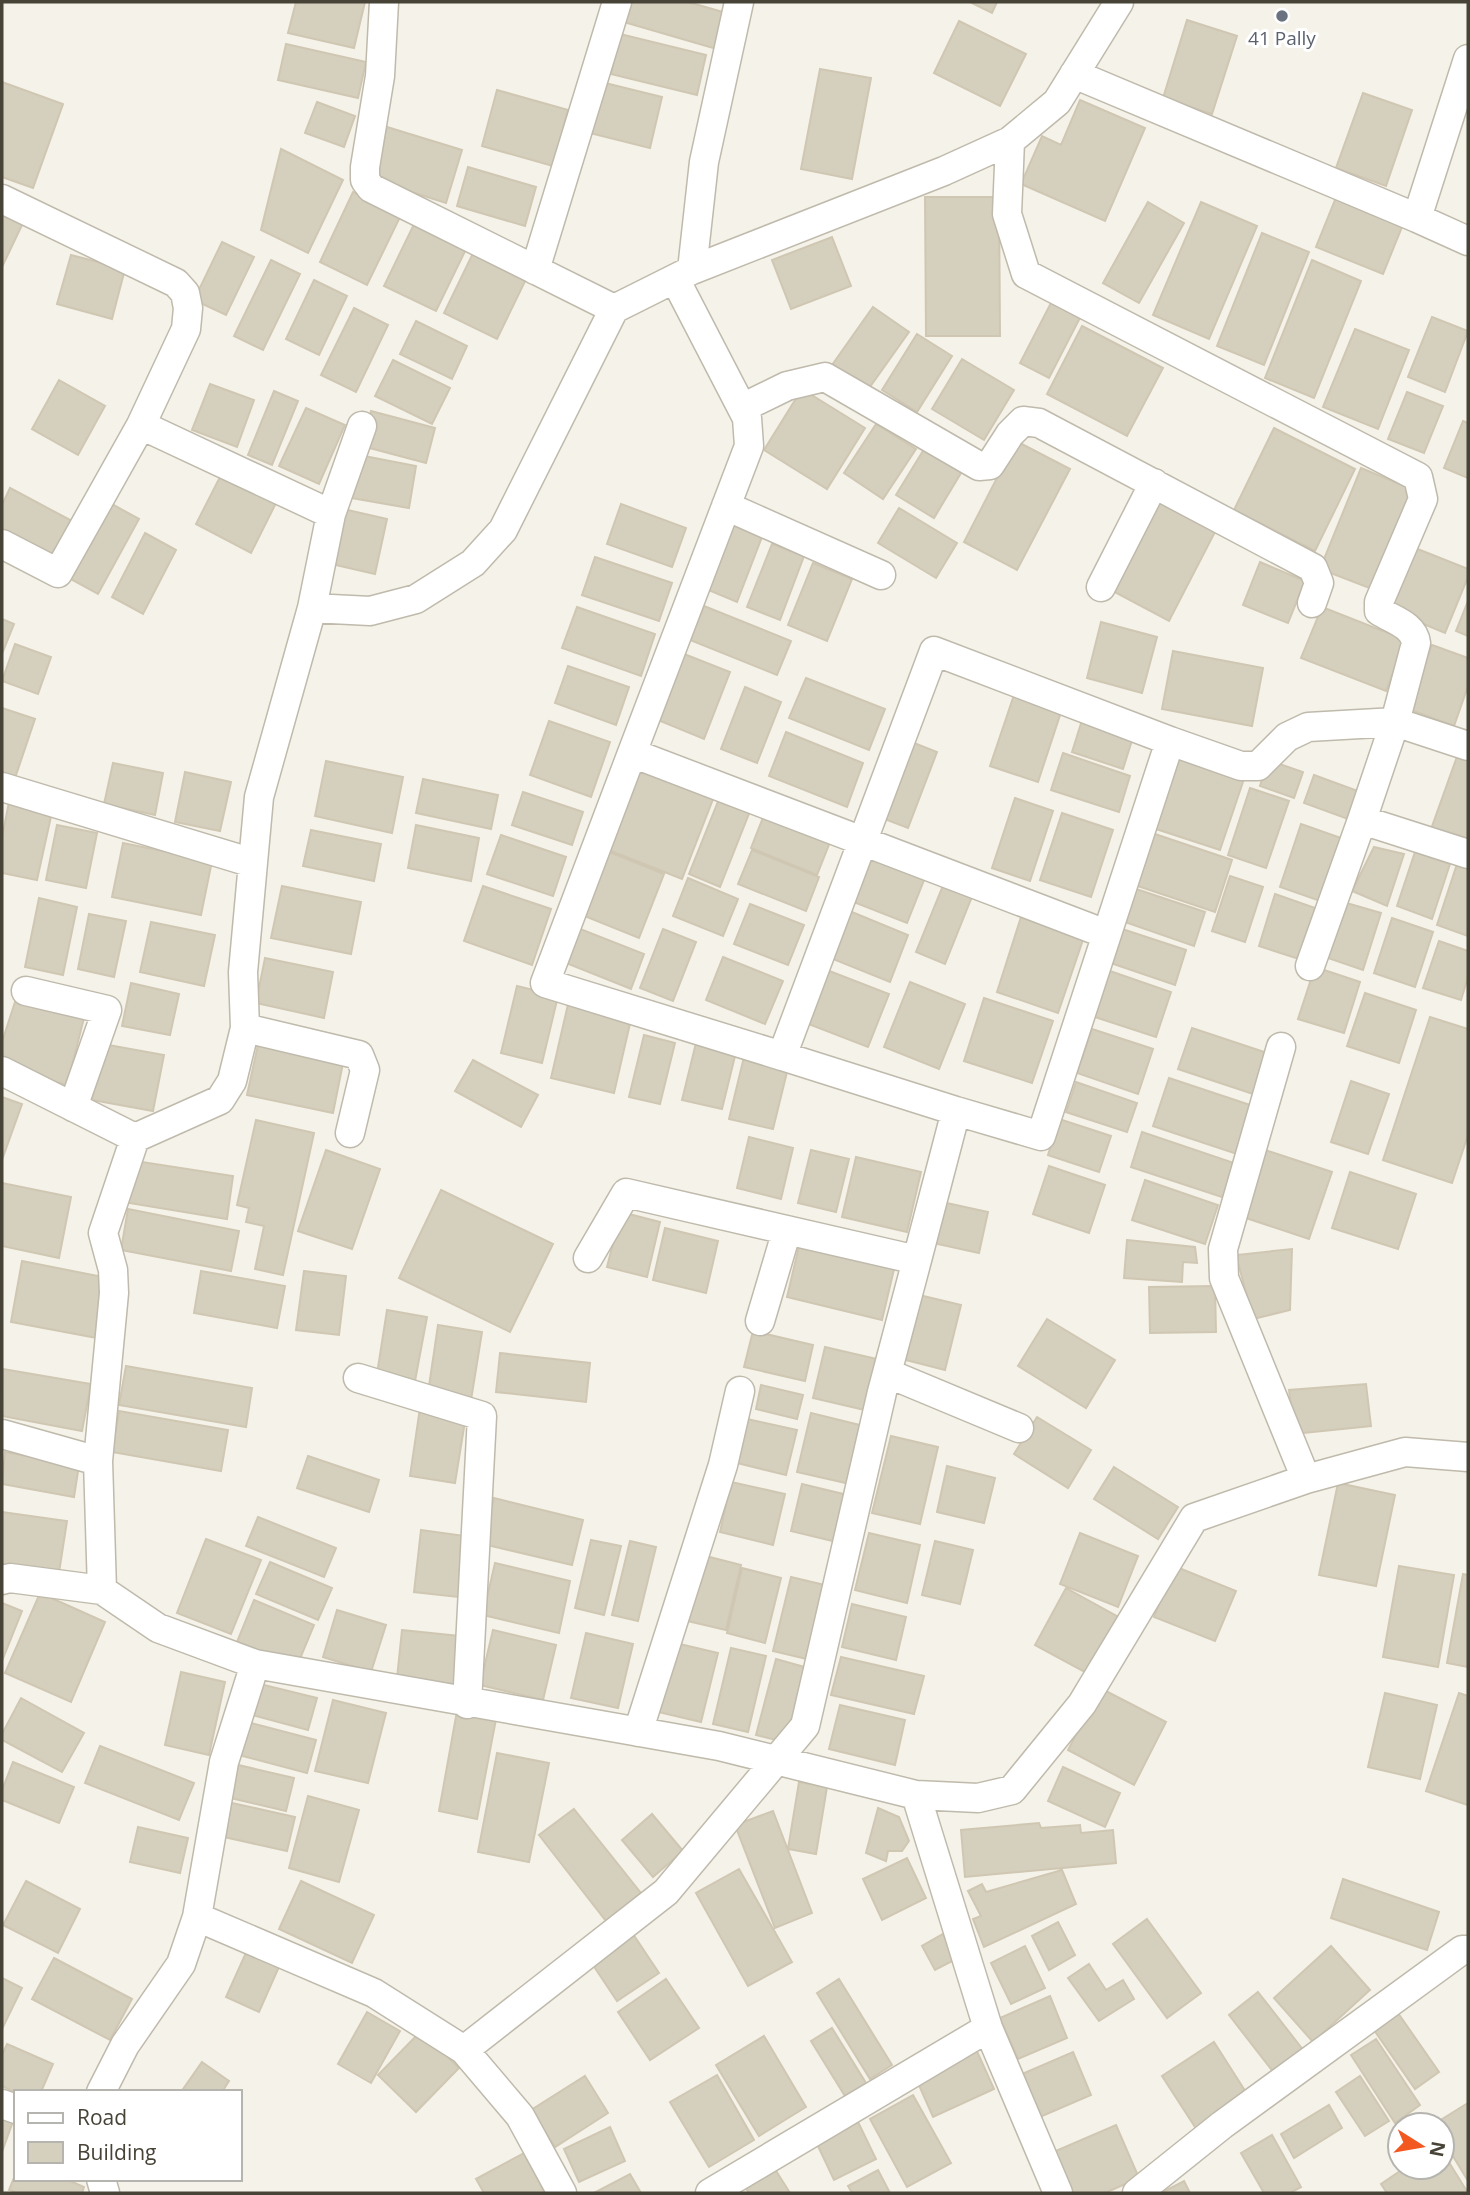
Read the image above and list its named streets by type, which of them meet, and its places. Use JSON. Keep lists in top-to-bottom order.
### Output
{
  "places": ["41 Pally"],
  "legend": ["Road", "Building"],
  "north": "right"
}
